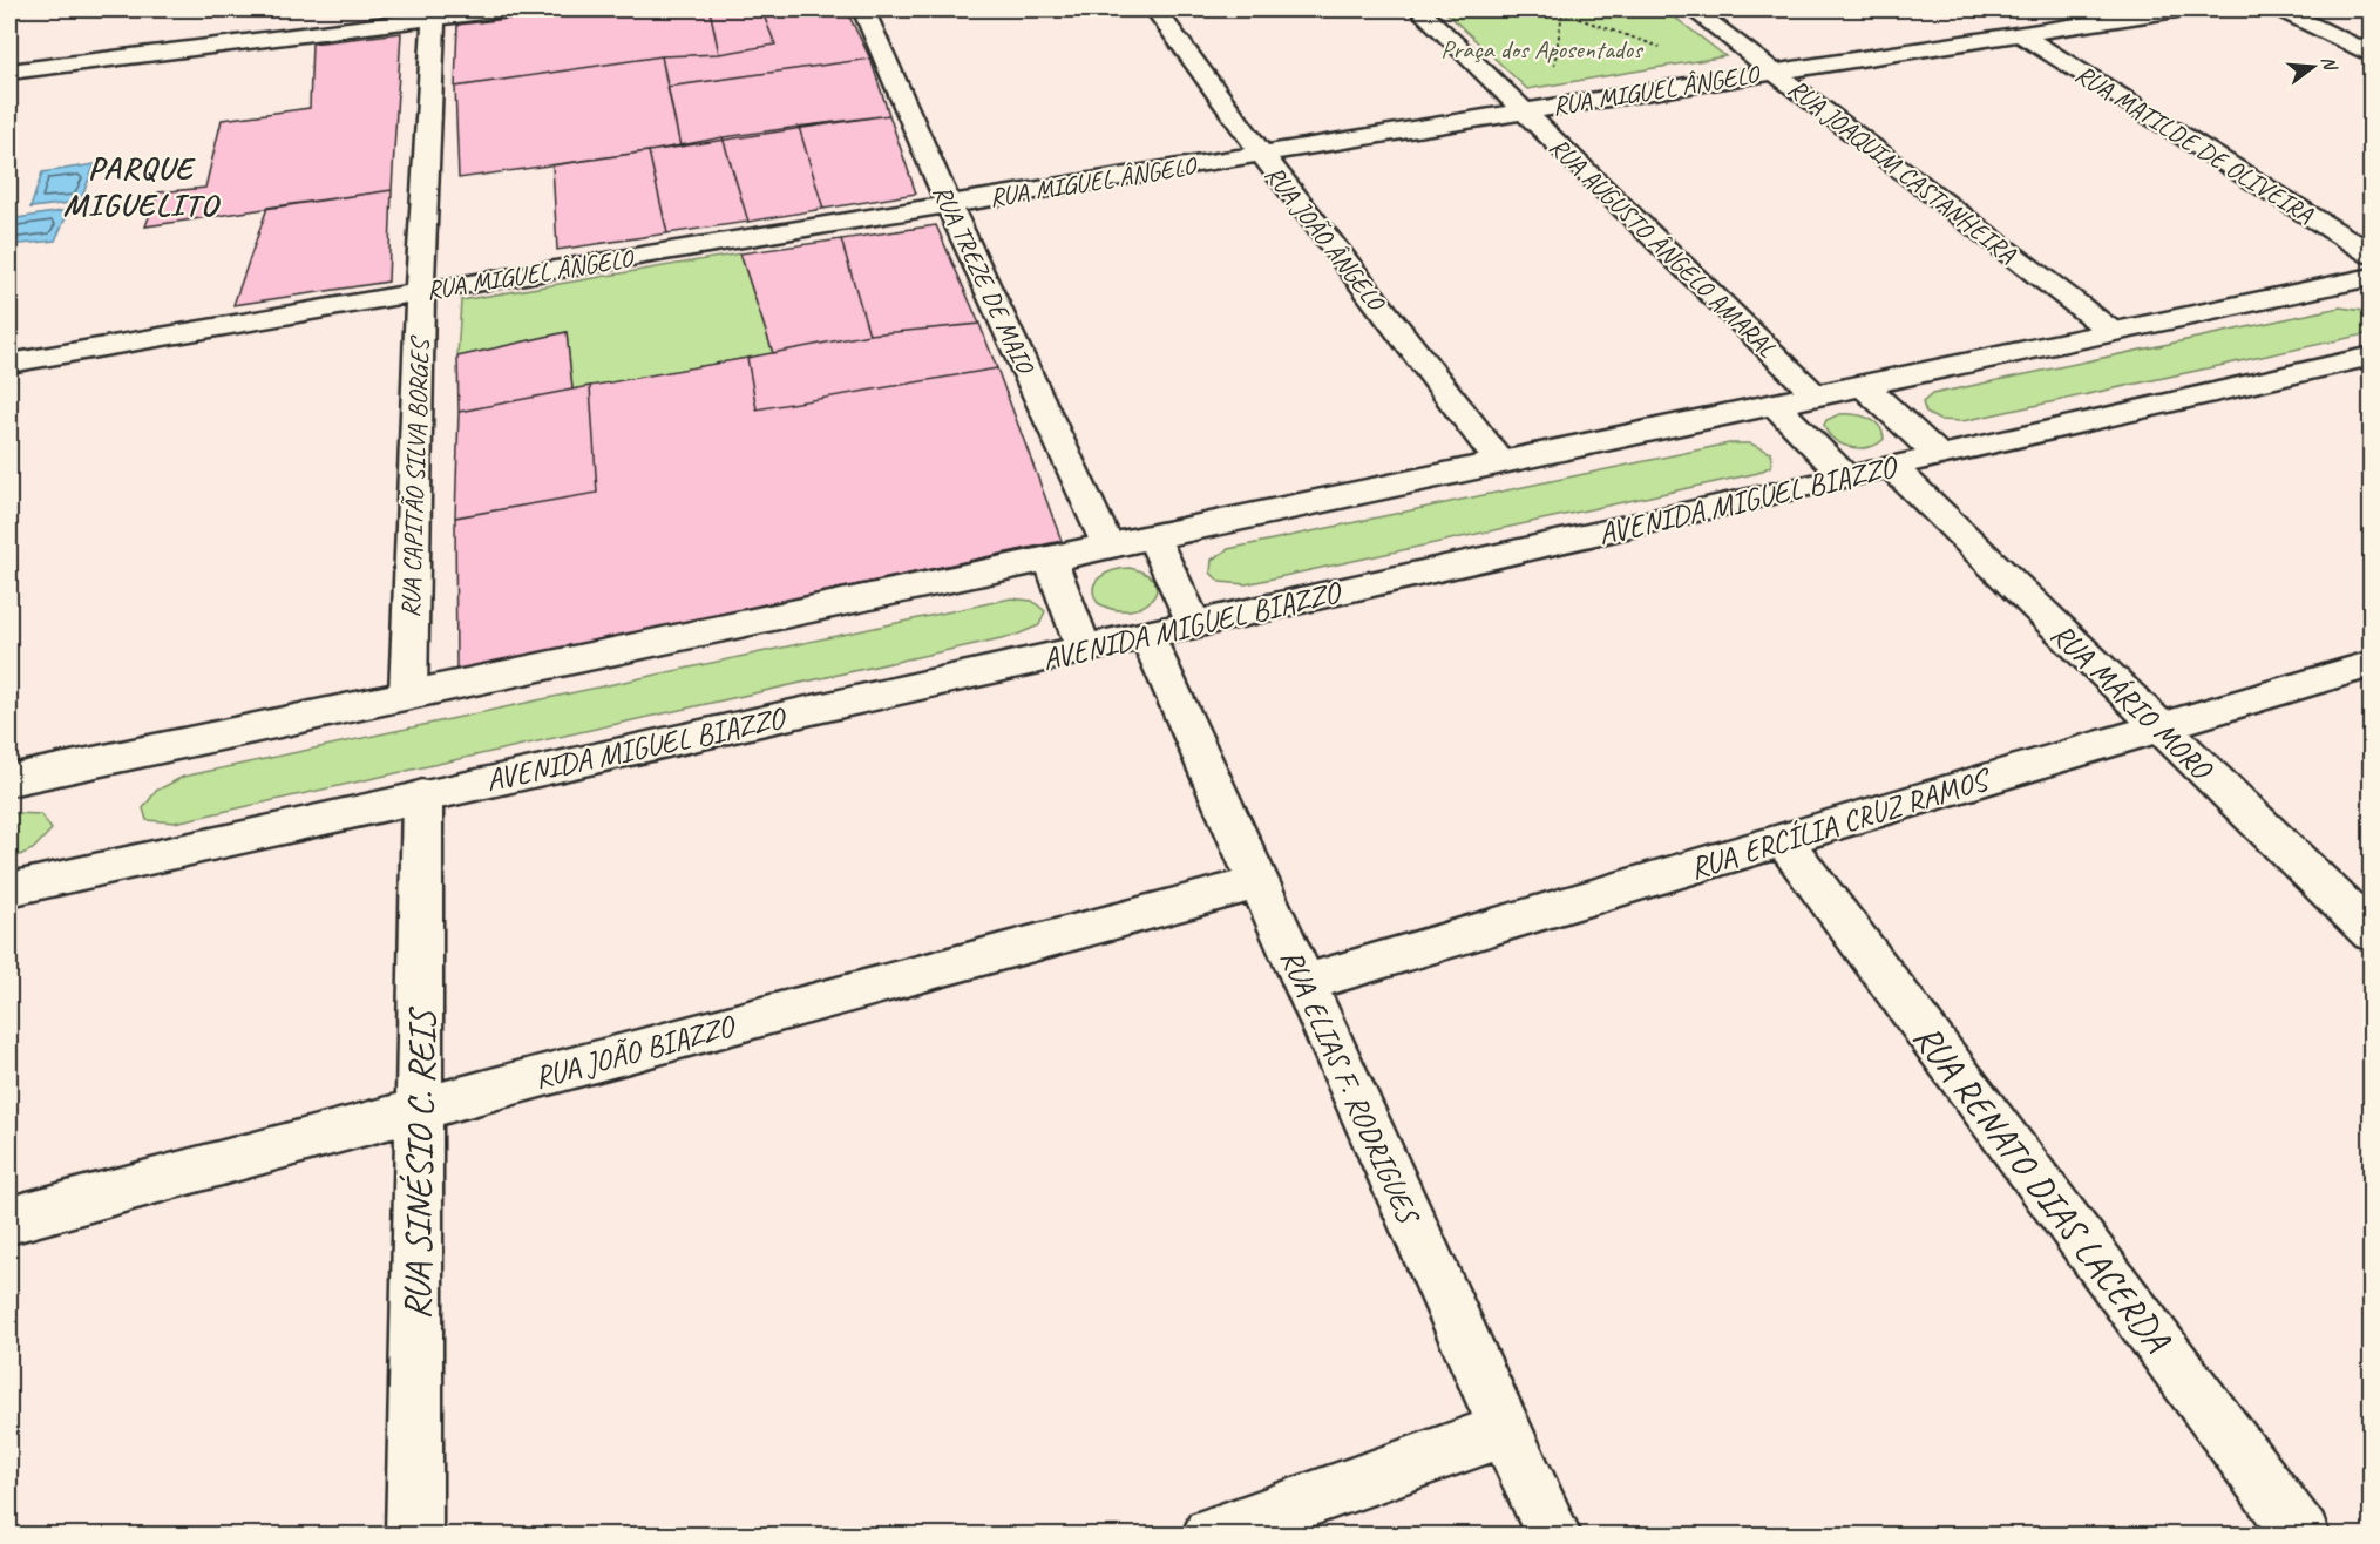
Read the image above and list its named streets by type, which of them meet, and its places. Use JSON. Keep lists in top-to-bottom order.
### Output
{
  "streets": {
    "street": [
      "RUA MIGUEL ÂNGELO",
      "RUA MATILDE DE OLIVEIRA",
      "RUA JOAQUIM CASTANHEIRA",
      "RUA JOÃO ÂNGELO",
      "RUA AUGUSTO ÂNGELO AMARAL",
      "RUA TREZE DE MAIO",
      "RUA CAPITÃO SILVA BORGES",
      "AVENIDA MIGUEL BIAZZO",
      "RUA MÁRIO MORO",
      "RUA ERCÍLIA CRUZ RAMOS",
      "RUA JOÃO BIAZZO",
      "RUA ELIAS F. RODRIGUES",
      "RUA SINÉSIO C. REIS",
      "RUA RENATO DIAS LACERDA"
    ]
  },
  "crossings": [
    ["RUA MIGUEL ÂNGELO", "RUA MATILDE DE OLIVEIRA"],
    ["RUA MIGUEL ÂNGELO", "RUA JOAQUIM CASTANHEIRA"],
    ["RUA MIGUEL ÂNGELO", "RUA JOÃO ÂNGELO"],
    ["RUA MIGUEL ÂNGELO", "RUA AUGUSTO ÂNGELO AMARAL"],
    ["RUA MIGUEL ÂNGELO", "RUA TREZE DE MAIO"],
    ["RUA MIGUEL ÂNGELO", "RUA CAPITÃO SILVA BORGES"],
    ["AVENIDA MIGUEL BIAZZO", "RUA MÁRIO MORO"],
    ["AVENIDA MIGUEL BIAZZO", "RUA ELIAS F. RODRIGUES"],
    ["AVENIDA MIGUEL BIAZZO", "RUA SINÉSIO C. REIS"],
    ["RUA MÁRIO MORO", "RUA ERCÍLIA CRUZ RAMOS"],
    ["RUA ERCÍLIA CRUZ RAMOS", "RUA ELIAS F. RODRIGUES"],
    ["RUA ERCÍLIA CRUZ RAMOS", "RUA RENATO DIAS LACERDA"],
    ["RUA JOÃO BIAZZO", "RUA ELIAS F. RODRIGUES"],
    ["RUA JOÃO BIAZZO", "RUA SINÉSIO C. REIS"]
  ],
  "districts": ["PARQUE MIGUELITO"],
  "parks": ["Praça dos Aposentados"],
  "north": "right"
}
